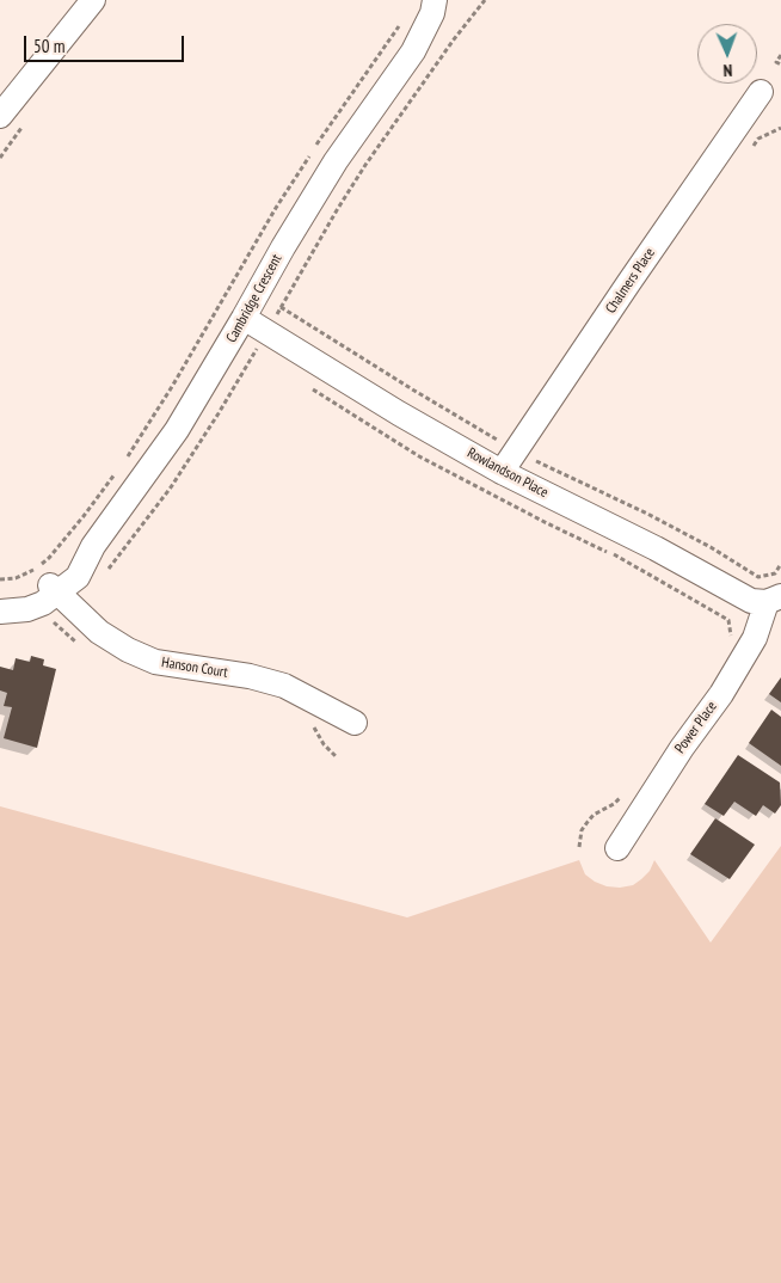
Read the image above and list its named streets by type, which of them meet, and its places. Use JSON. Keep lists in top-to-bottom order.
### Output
{
  "streets": {
    "street": [
      "Chalmers Place",
      "Cambridge Crescent",
      "Rowlandson Place",
      "Hanson Court",
      "Power Place"
    ]
  },
  "crossings": [
    ["Chalmers Place", "Rowlandson Place"],
    ["Cambridge Crescent", "Rowlandson Place"],
    ["Cambridge Crescent", "Hanson Court"],
    ["Rowlandson Place", "Power Place"]
  ],
  "scale_bar": "50 m",
  "north": "bottom"
}
